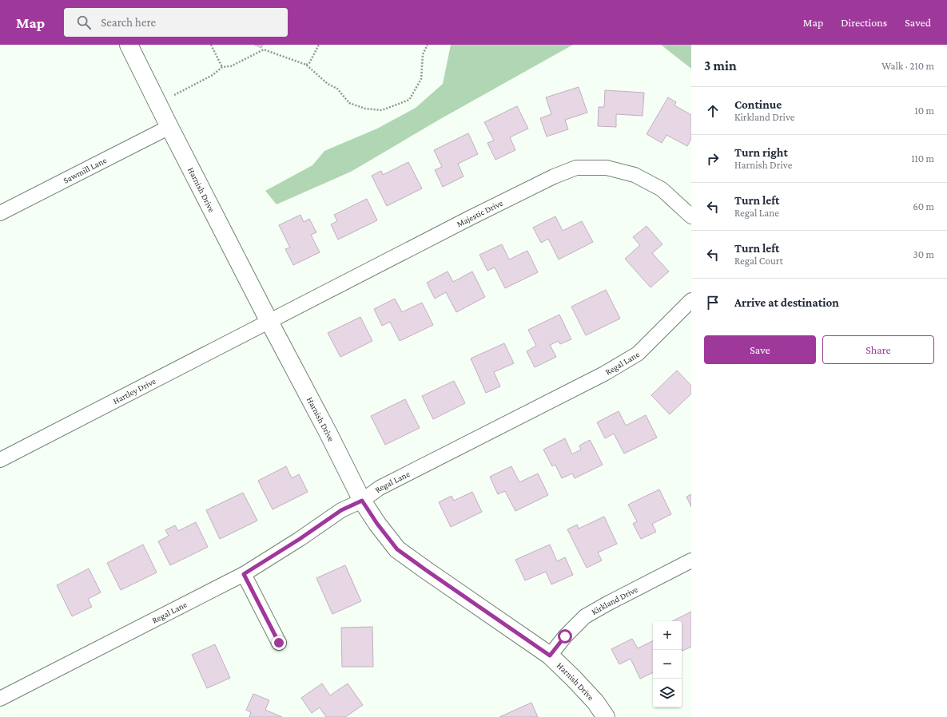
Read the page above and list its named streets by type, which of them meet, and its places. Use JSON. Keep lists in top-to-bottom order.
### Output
{
  "streets": {
    "street": [
      "Sawmill Lane",
      "Harnish Drive",
      "Majestic Drive",
      "Regal Lane",
      "Hartley Drive",
      "Kirkland Drive"
    ]
  },
  "crossings": [
    ["Sawmill Lane", "Harnish Drive"],
    ["Harnish Drive", "Majestic Drive"],
    ["Harnish Drive", "Regal Lane"],
    ["Harnish Drive", "Hartley Drive"],
    ["Harnish Drive", "Kirkland Drive"],
    ["Majestic Drive", "Hartley Drive"]
  ],
  "page": {
    "header": "Map",
    "search": "Search here",
    "nav": ["Map", "Directions", "Saved"],
    "heading": ["3 min", "Walk · 210 m"],
    "list": [
      ["Continue", "Kirkland Drive", "10 m"],
      ["Turn right", "Harnish Drive", "110 m"],
      ["Turn left", "Regal Lane", "60 m"],
      ["Turn left", "Regal Court", "30 m"],
      "Arrive at destination"
    ],
    "buttons": ["Save", "Share"],
    "map_buttons": ["+", "−"]
  }
}
